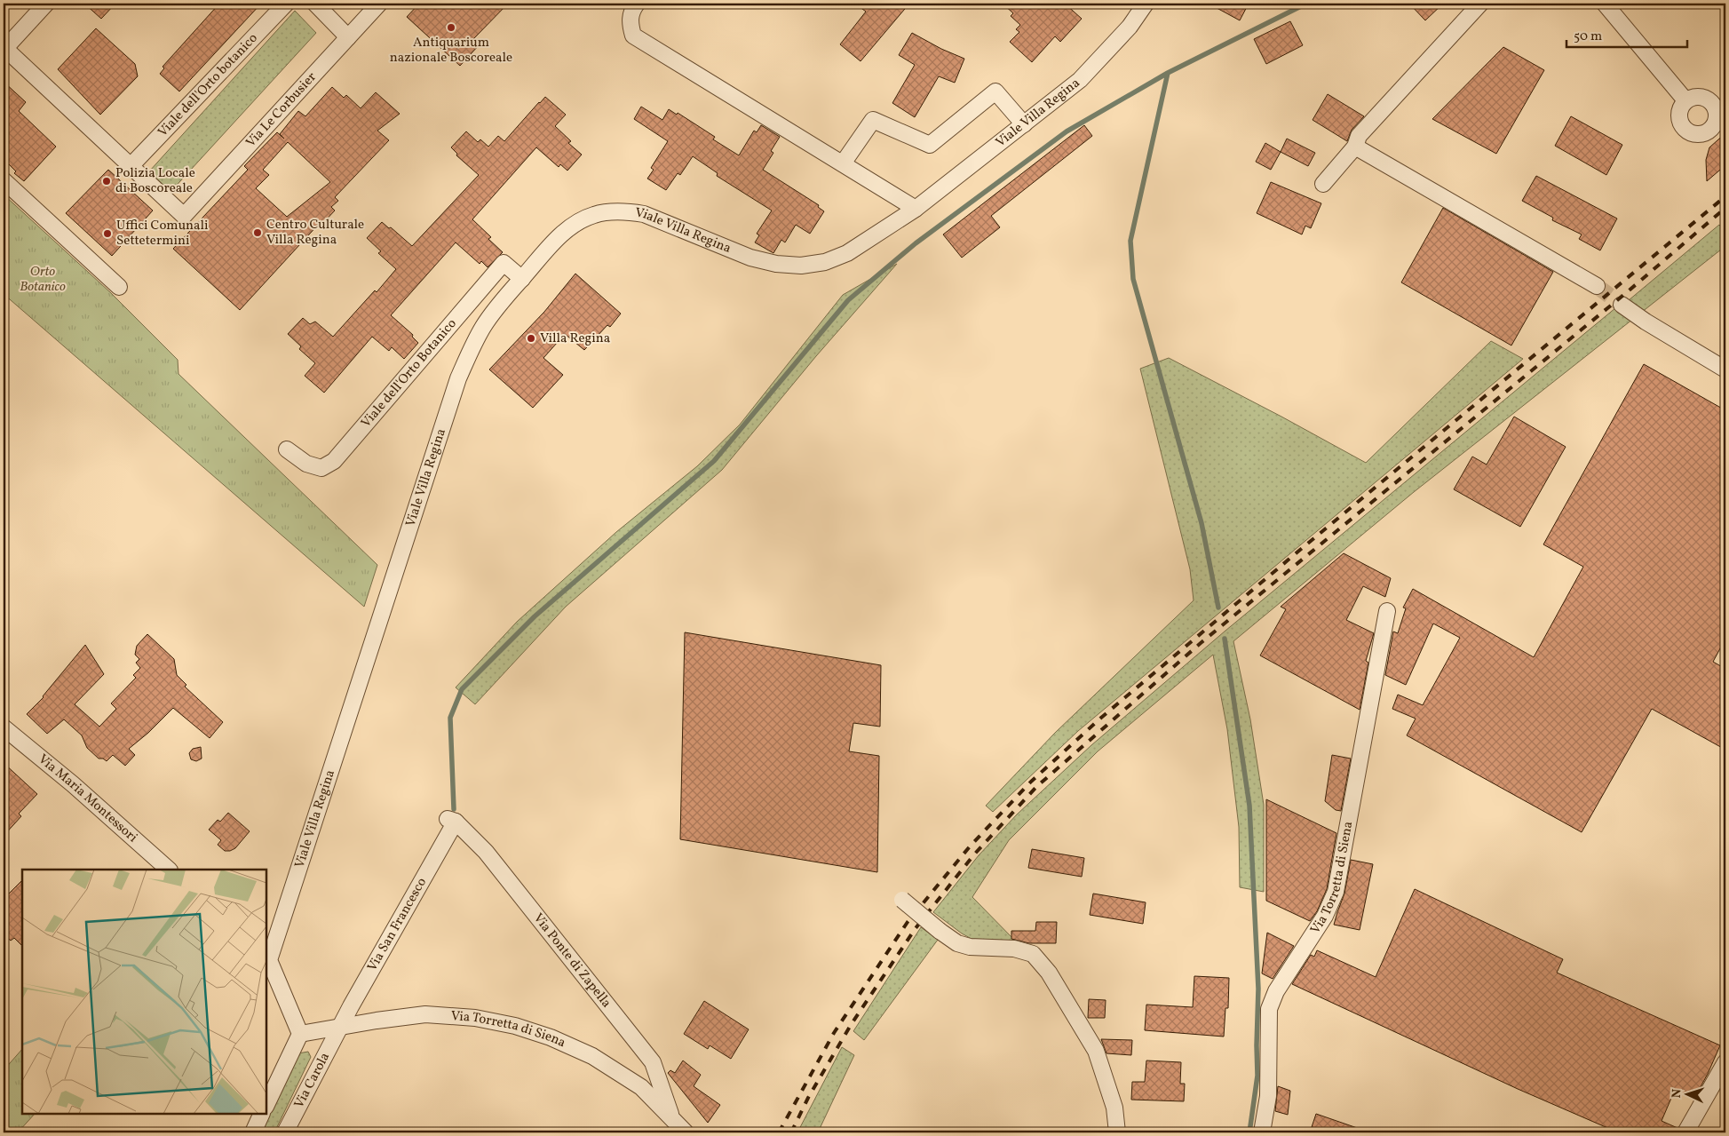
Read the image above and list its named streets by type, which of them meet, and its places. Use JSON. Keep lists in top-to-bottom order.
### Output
{
  "streets": {
    "street": [
      "Viale dell'Orto botanico",
      "Via Le Corbusier",
      "Viale Villa Regina",
      "Viale dell'Orto Botanico",
      "Via Maria Montessori",
      "Via Torretta di Siena",
      "Via San Francesco",
      "Via Ponte di Zapella",
      "Via Carola"
    ]
  },
  "crossings": [
    ["Viale dell'Orto botanico", "Via Le Corbusier"],
    ["Viale Villa Regina", "Viale dell'Orto Botanico"],
    ["Viale Villa Regina", "Via Torretta di Siena"],
    ["Via Torretta di Siena", "Via San Francesco"],
    ["Via Torretta di Siena", "Via Ponte di Zapella"],
    ["Via Torretta di Siena", "Via Carola"],
    ["Via San Francesco", "Via Ponte di Zapella"],
    ["Via San Francesco", "Via Carola"]
  ],
  "parks": ["Orto Botanico"],
  "places": [
    "Antiquarium nazionale Boscoreale",
    "Polizia Locale di Boscoreale",
    "Centro Culturale Villa Regina",
    "Uffici Comunali Settetermini",
    "Villa Regina"
  ],
  "scale_bar": "50 m",
  "north": "left"
}
